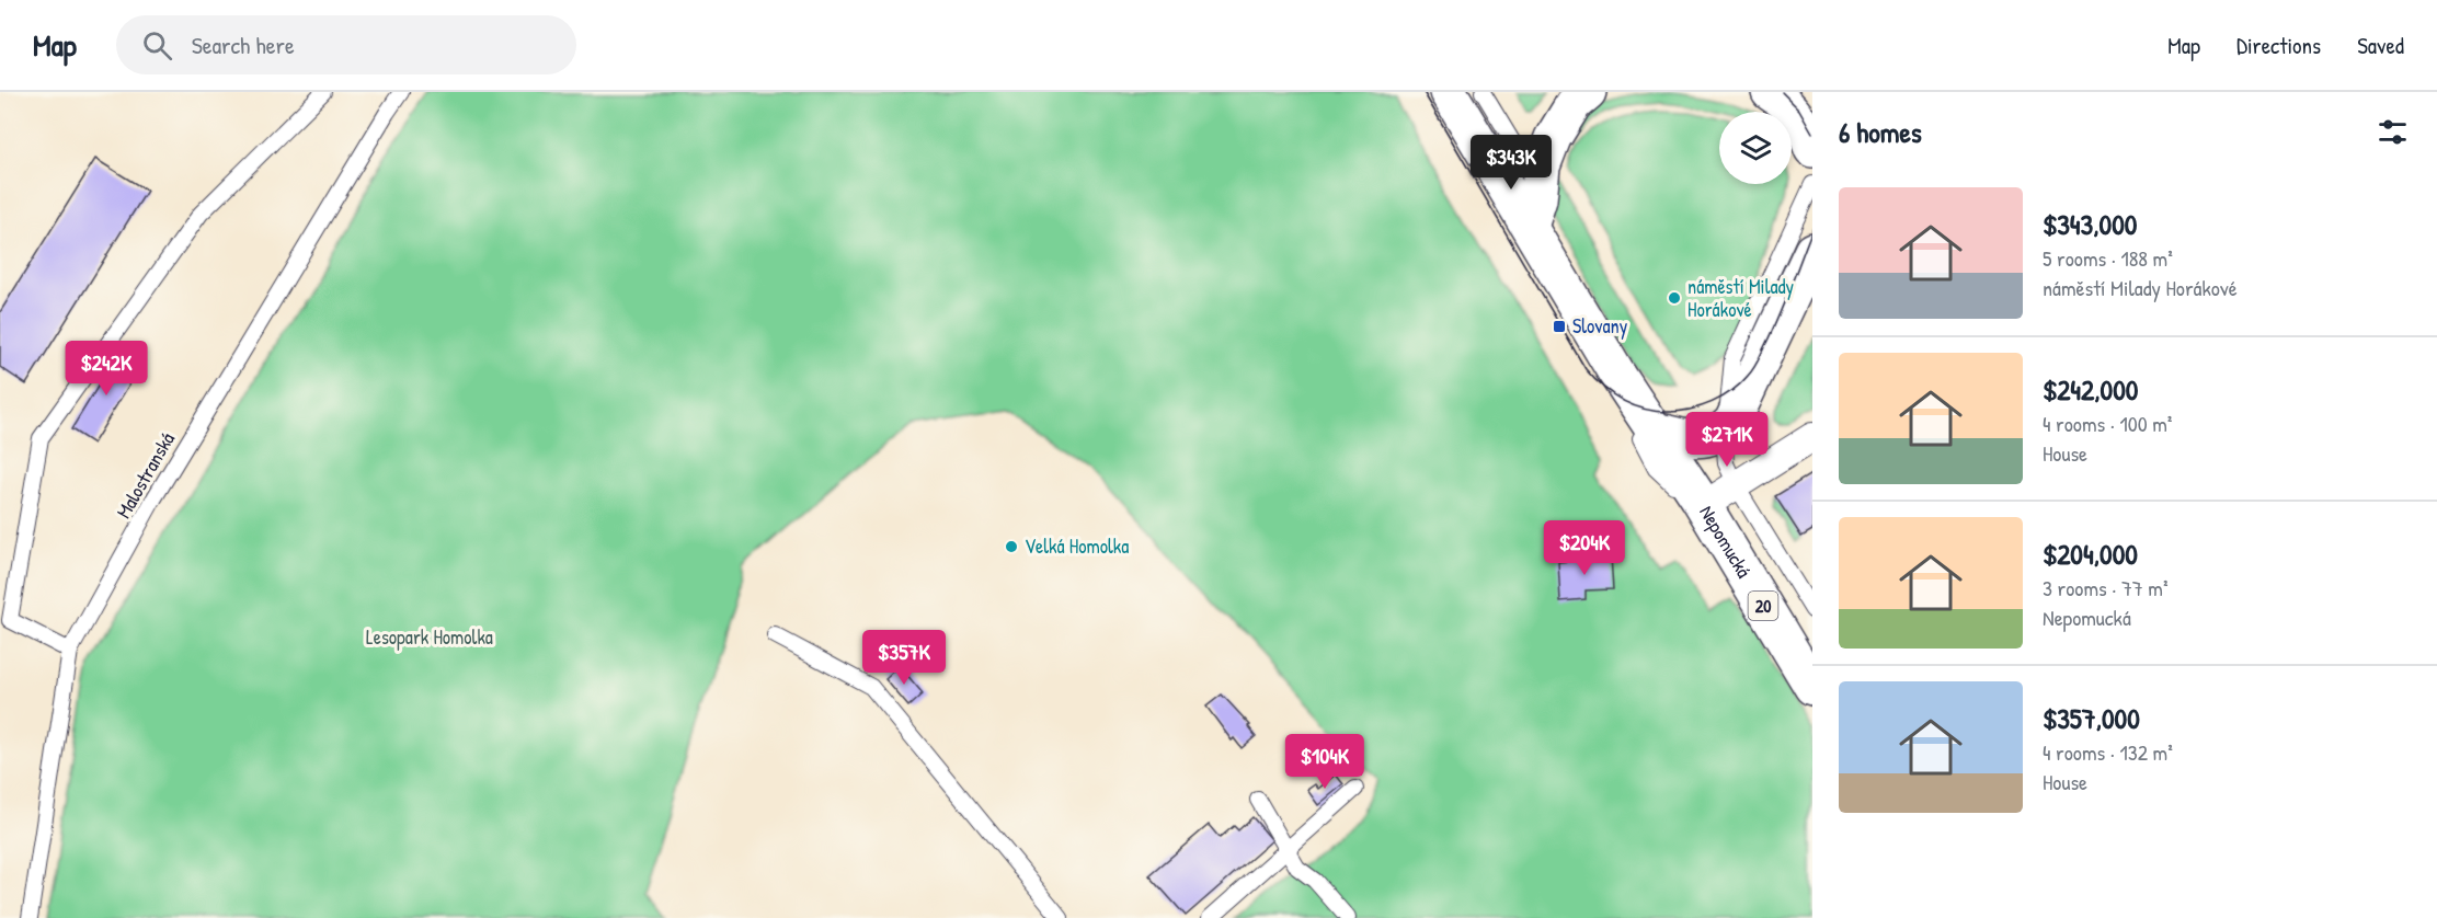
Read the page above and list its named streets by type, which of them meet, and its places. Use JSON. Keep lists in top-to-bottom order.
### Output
{
  "streets": {
    "main road": ["Nepomucká", "20"],
    "lane": ["Malostranská"]
  },
  "crossings": [
    ["Nepomucká", "20"]
  ],
  "parks": ["Lesopark Homolka"],
  "places": {
    "other": ["náměstí Milady Horákové", "Velká Homolka"],
    "transit": ["Slovany"]
  },
  "page": {
    "header": "Map",
    "search": "Search here",
    "nav": ["Map", "Directions", "Saved"],
    "heading": "6 homes",
    "price": [
      "$343K",
      "$242K",
      "$271K",
      "$204K",
      "$357K",
      "$104K"
    ],
    "list": [
      {
        "name": "$343,000",
        "note": "5 rooms · 188 m² · náměstí Milady Horákové"
      },
      {
        "name": "$242,000",
        "note": "4 rooms · 100 m² · House"
      },
      {
        "name": "$204,000",
        "note": "3 rooms · 77 m² · Nepomucká"
      },
      {
        "name": "$357,000",
        "note": "4 rooms · 132 m² · House"
      }
    ]
  }
}
